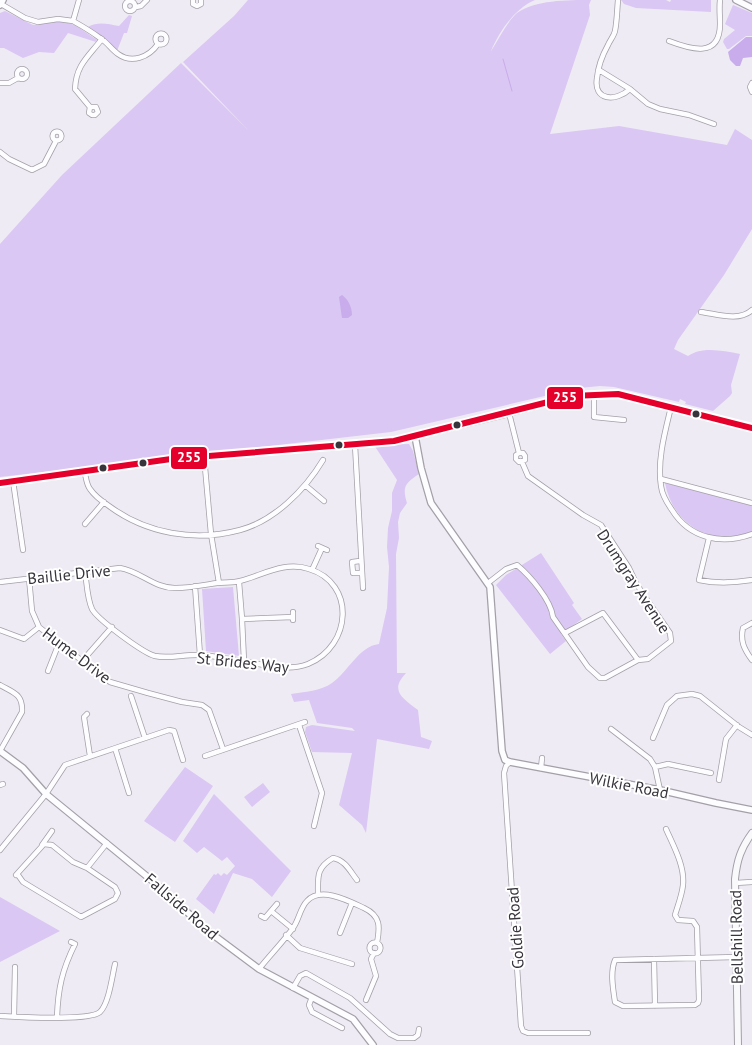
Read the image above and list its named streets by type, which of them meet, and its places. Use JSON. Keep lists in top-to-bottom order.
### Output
{
  "streets": {
    "main road": ["Bellshill Road"],
    "street": [
      "Baillie Drive",
      "Drumgray Avenue",
      "Hume Drive",
      "St Brides Way",
      "Wilkie Road",
      "Fallside Road",
      "Goldie Road"
    ]
  },
  "crossings": [
    ["Baillie Drive", "Hume Drive"],
    ["Baillie Drive", "St Brides Way"],
    ["Wilkie Road", "Goldie Road"]
  ],
  "lines": ["transit line 255"]
}
